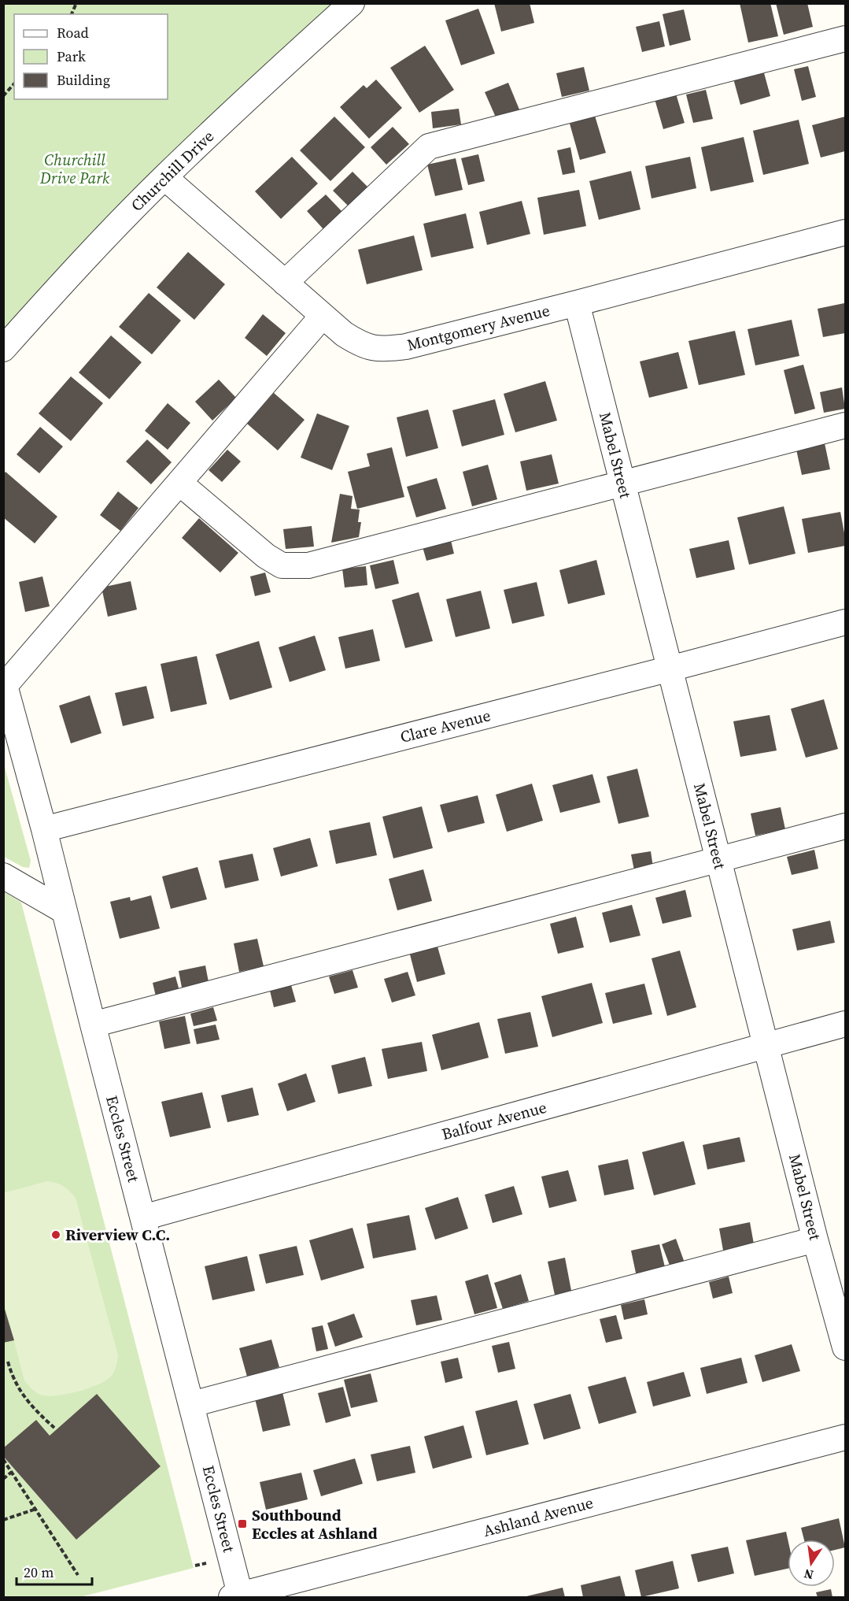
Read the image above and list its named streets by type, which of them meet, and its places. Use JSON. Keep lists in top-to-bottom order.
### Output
{
  "streets": {
    "street": [
      "Churchill Drive",
      "Montgomery Avenue",
      "Mabel Street",
      "Clare Avenue",
      "Balfour Avenue",
      "Eccles Street",
      "Ashland Avenue"
    ]
  },
  "crossings": [
    ["Churchill Drive", "Montgomery Avenue"],
    ["Montgomery Avenue", "Mabel Street"],
    ["Mabel Street", "Clare Avenue"],
    ["Mabel Street", "Balfour Avenue"],
    ["Clare Avenue", "Eccles Street"],
    ["Balfour Avenue", "Eccles Street"],
    ["Eccles Street", "Ashland Avenue"]
  ],
  "parks": ["Churchill Drive Park"],
  "places": {
    "other": ["Riverview C.C."],
    "transit": ["Southbound Eccles at Ashland"]
  },
  "legend": ["Road", "Park", "Building"],
  "scale_bar": "20 m",
  "north": "bottom"
}
